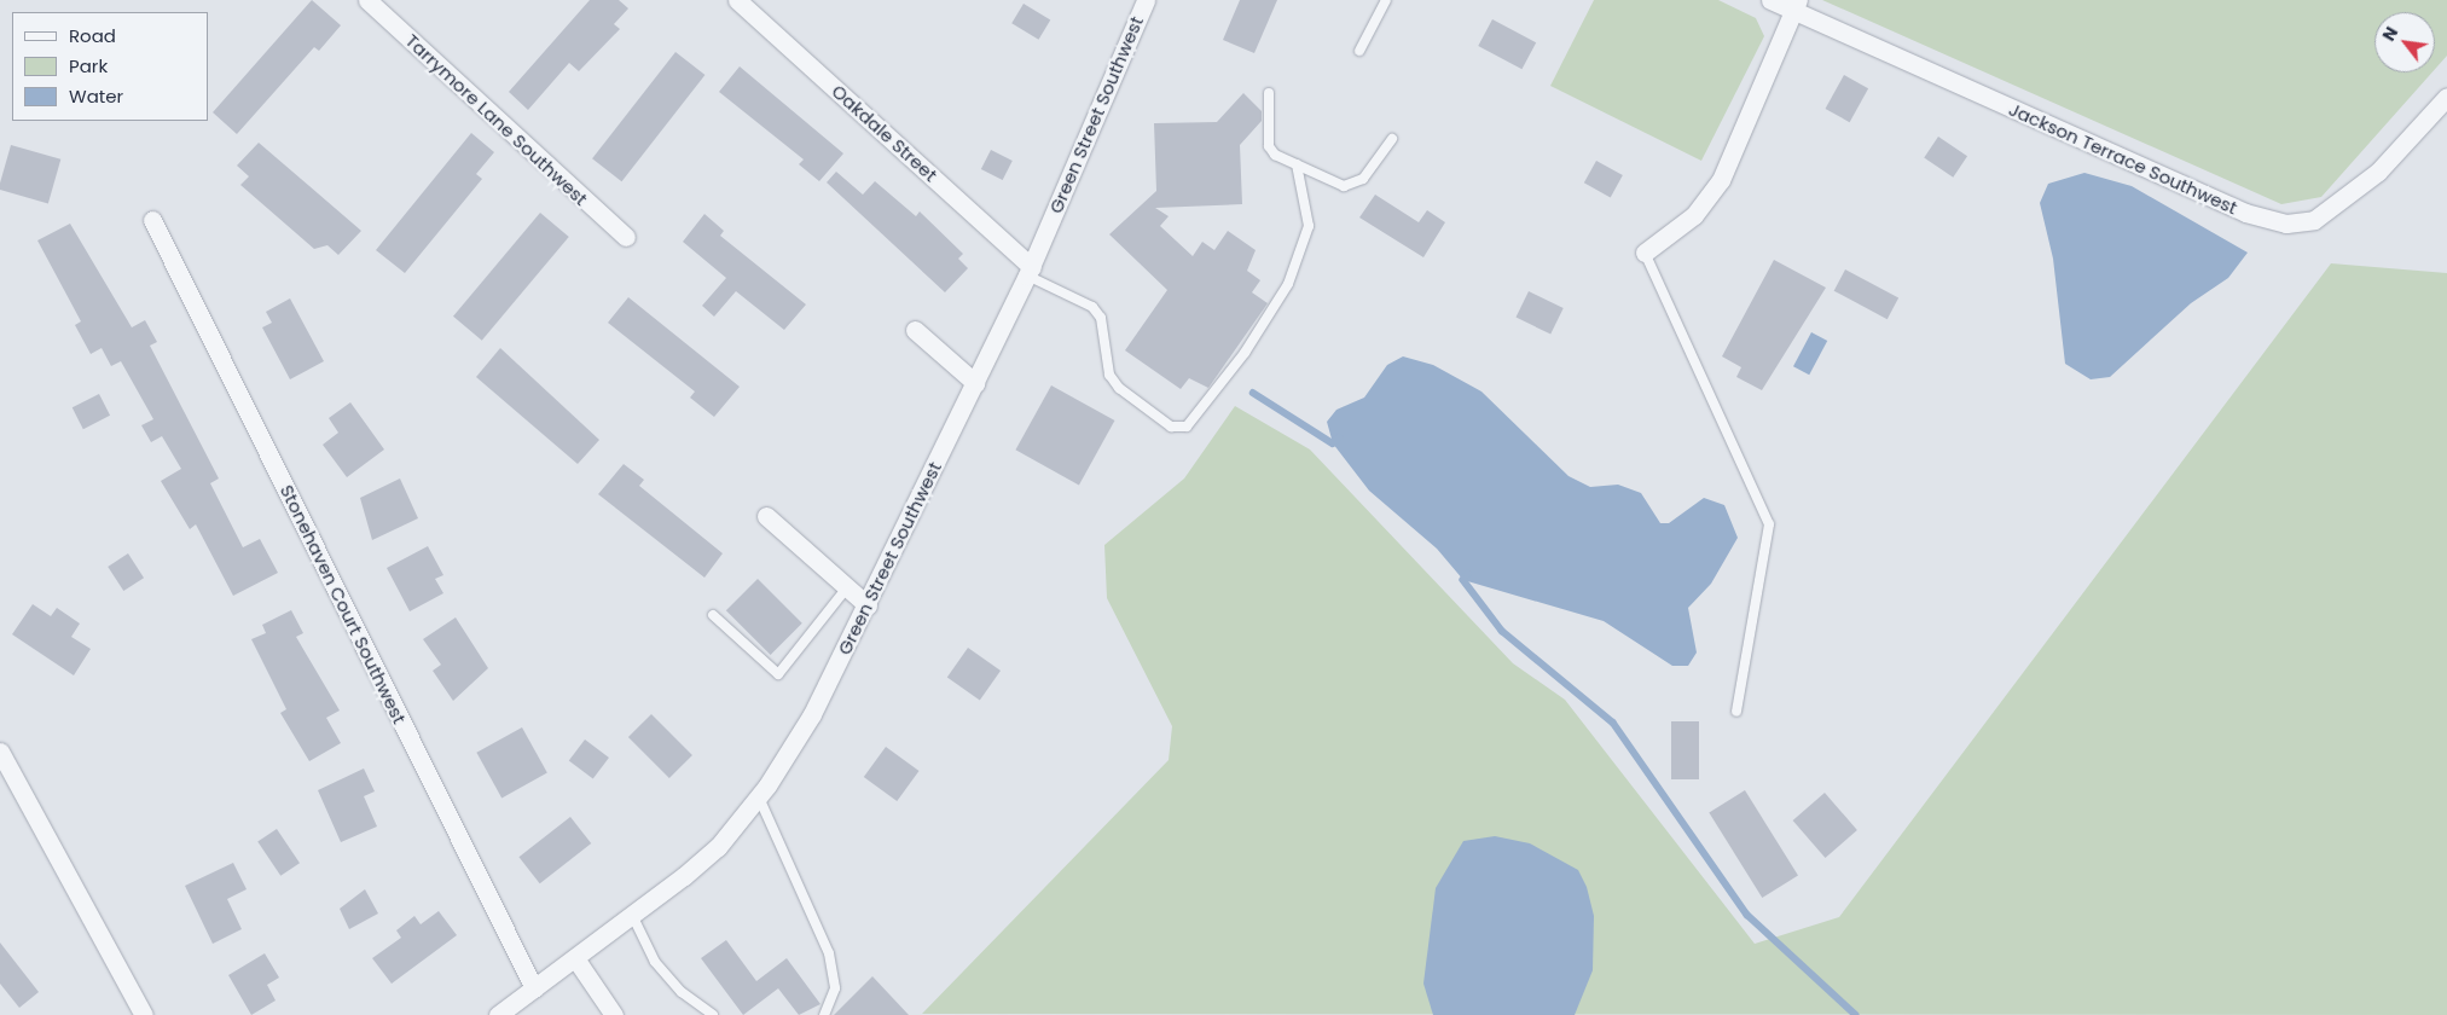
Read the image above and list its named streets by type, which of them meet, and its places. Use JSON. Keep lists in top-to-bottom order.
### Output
{
  "streets": {
    "street": [
      "Green Street Southwest",
      "Tarrymore Lane Southwest",
      "Oakdale Street",
      "Jackson Terrace Southwest",
      "Stonehaven Court Southwest"
    ]
  },
  "crossings": [
    ["Green Street Southwest", "Oakdale Street"],
    ["Green Street Southwest", "Stonehaven Court Southwest"]
  ],
  "legend": ["Road", "Park", "Water"],
  "north": "top left"
}
